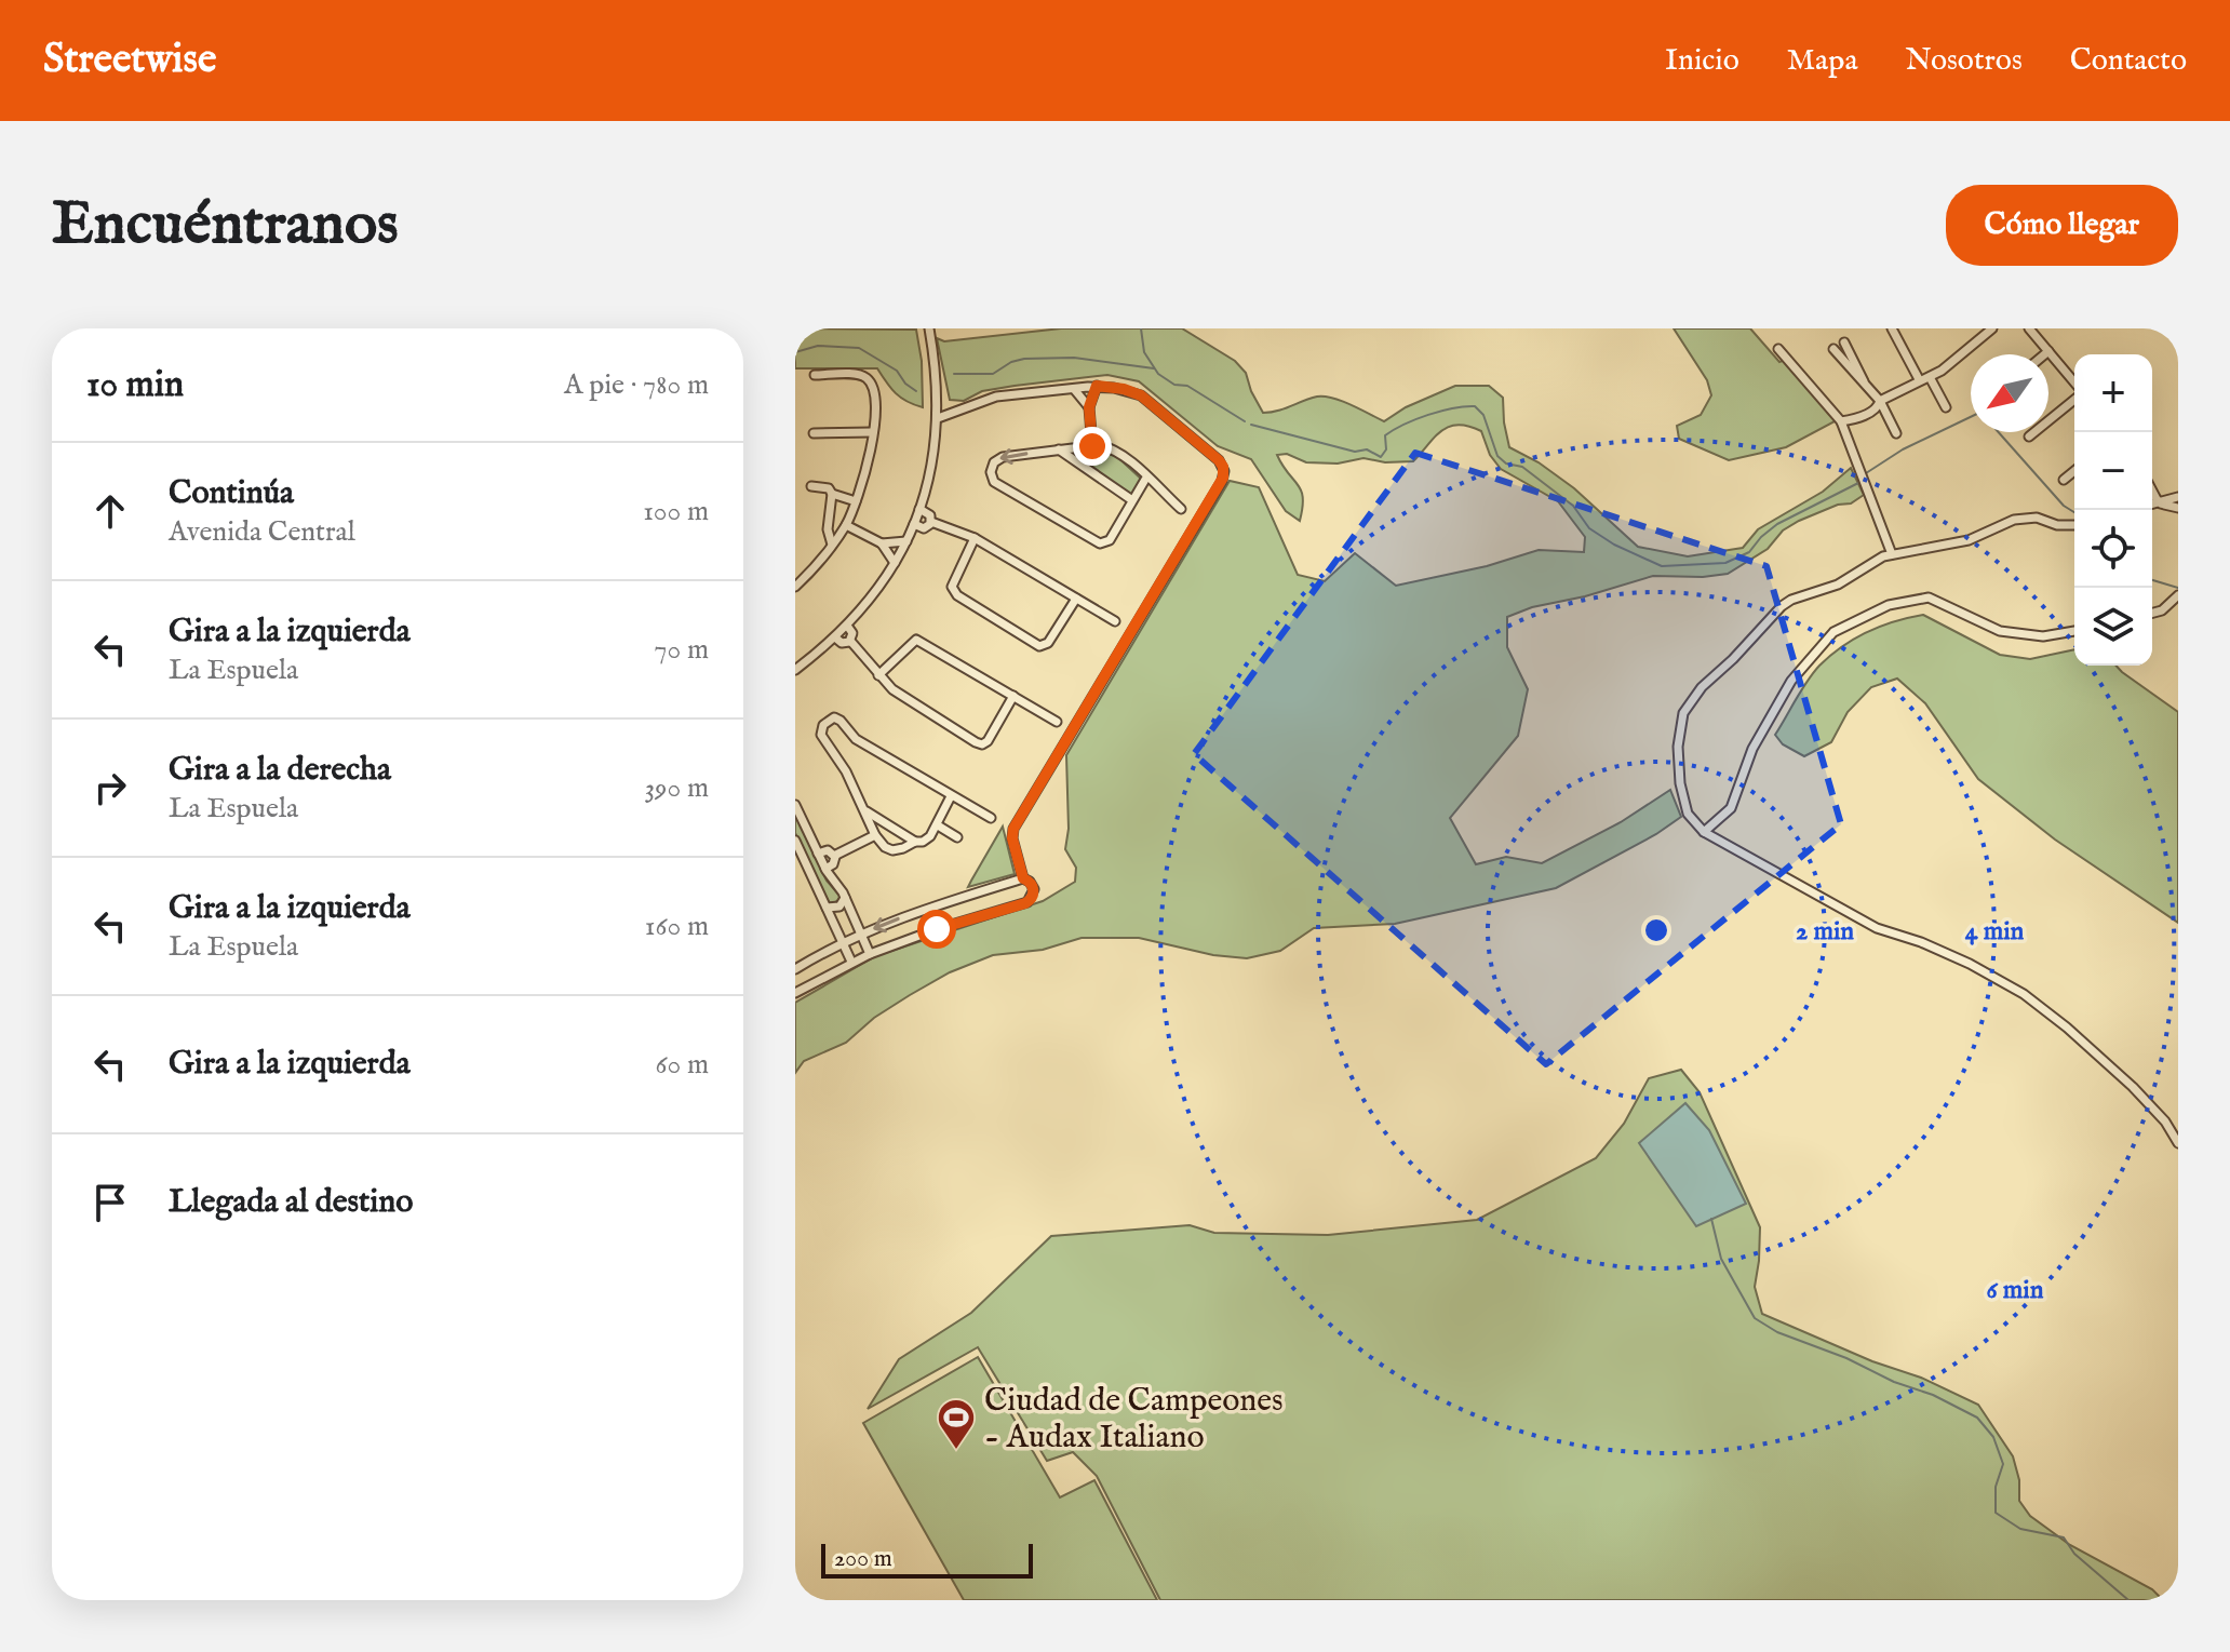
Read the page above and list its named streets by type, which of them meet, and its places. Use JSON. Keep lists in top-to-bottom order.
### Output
{
  "places": {
    "sports": ["Ciudad de Campeones - Audax Italiano"]
  },
  "scale_bar": "200 m",
  "north": "bottom left",
  "page": {
    "header": "Streetwise",
    "nav": [
      "Inicio",
      "Mapa",
      "Nosotros",
      "Contacto"
    ],
    "buttons": "Cómo llegar",
    "title": "Encuéntranos",
    "heading": ["10 min", "A pie · 780 m"],
    "map_buttons": ["+", "−"],
    "list": [
      ["Continúa", "Avenida Central", "100 m"],
      ["Gira a la izquierda", "La Espuela", "70 m"],
      ["Gira a la derecha", "La Espuela", "390 m"],
      ["Gira a la izquierda", "La Espuela", "160 m"],
      ["Gira a la izquierda", "60 m"],
      "Llegada al destino"
    ],
    "scale": "200 m"
  },
  "rings": ["2 min", "4 min", "6 min"]
}
